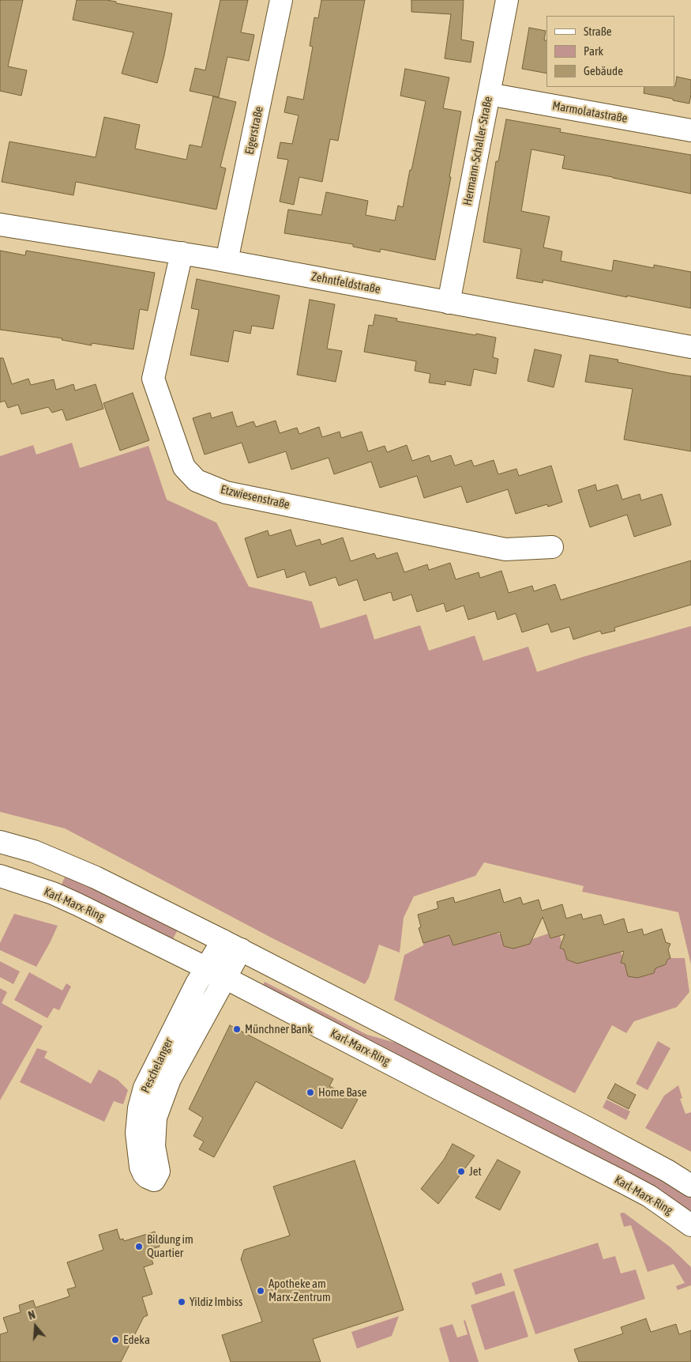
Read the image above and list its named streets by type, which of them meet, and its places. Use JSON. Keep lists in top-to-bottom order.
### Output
{
  "streets": {
    "street": [
      "Marmolatastraße",
      "Eigerstraße",
      "Hermann-Schaller-Straße",
      "Zehntfeldstraße",
      "Etzwiesenstraße",
      "Karl-Marx-Ring",
      "Peschelanger"
    ]
  },
  "crossings": [
    ["Marmolatastraße", "Hermann-Schaller-Straße"],
    ["Eigerstraße", "Zehntfeldstraße"],
    ["Hermann-Schaller-Straße", "Zehntfeldstraße"],
    ["Zehntfeldstraße", "Etzwiesenstraße"],
    ["Karl-Marx-Ring", "Peschelanger"]
  ],
  "places": [
    "Münchner Bank",
    "Home Base",
    "Jet",
    "Bildung im Quartier",
    "Apotheke am Marx-Zentrum",
    "Yildiz Imbiss",
    "Edeka"
  ],
  "legend": ["Straße", "Park", "Gebäude"],
  "north": "top"
}
